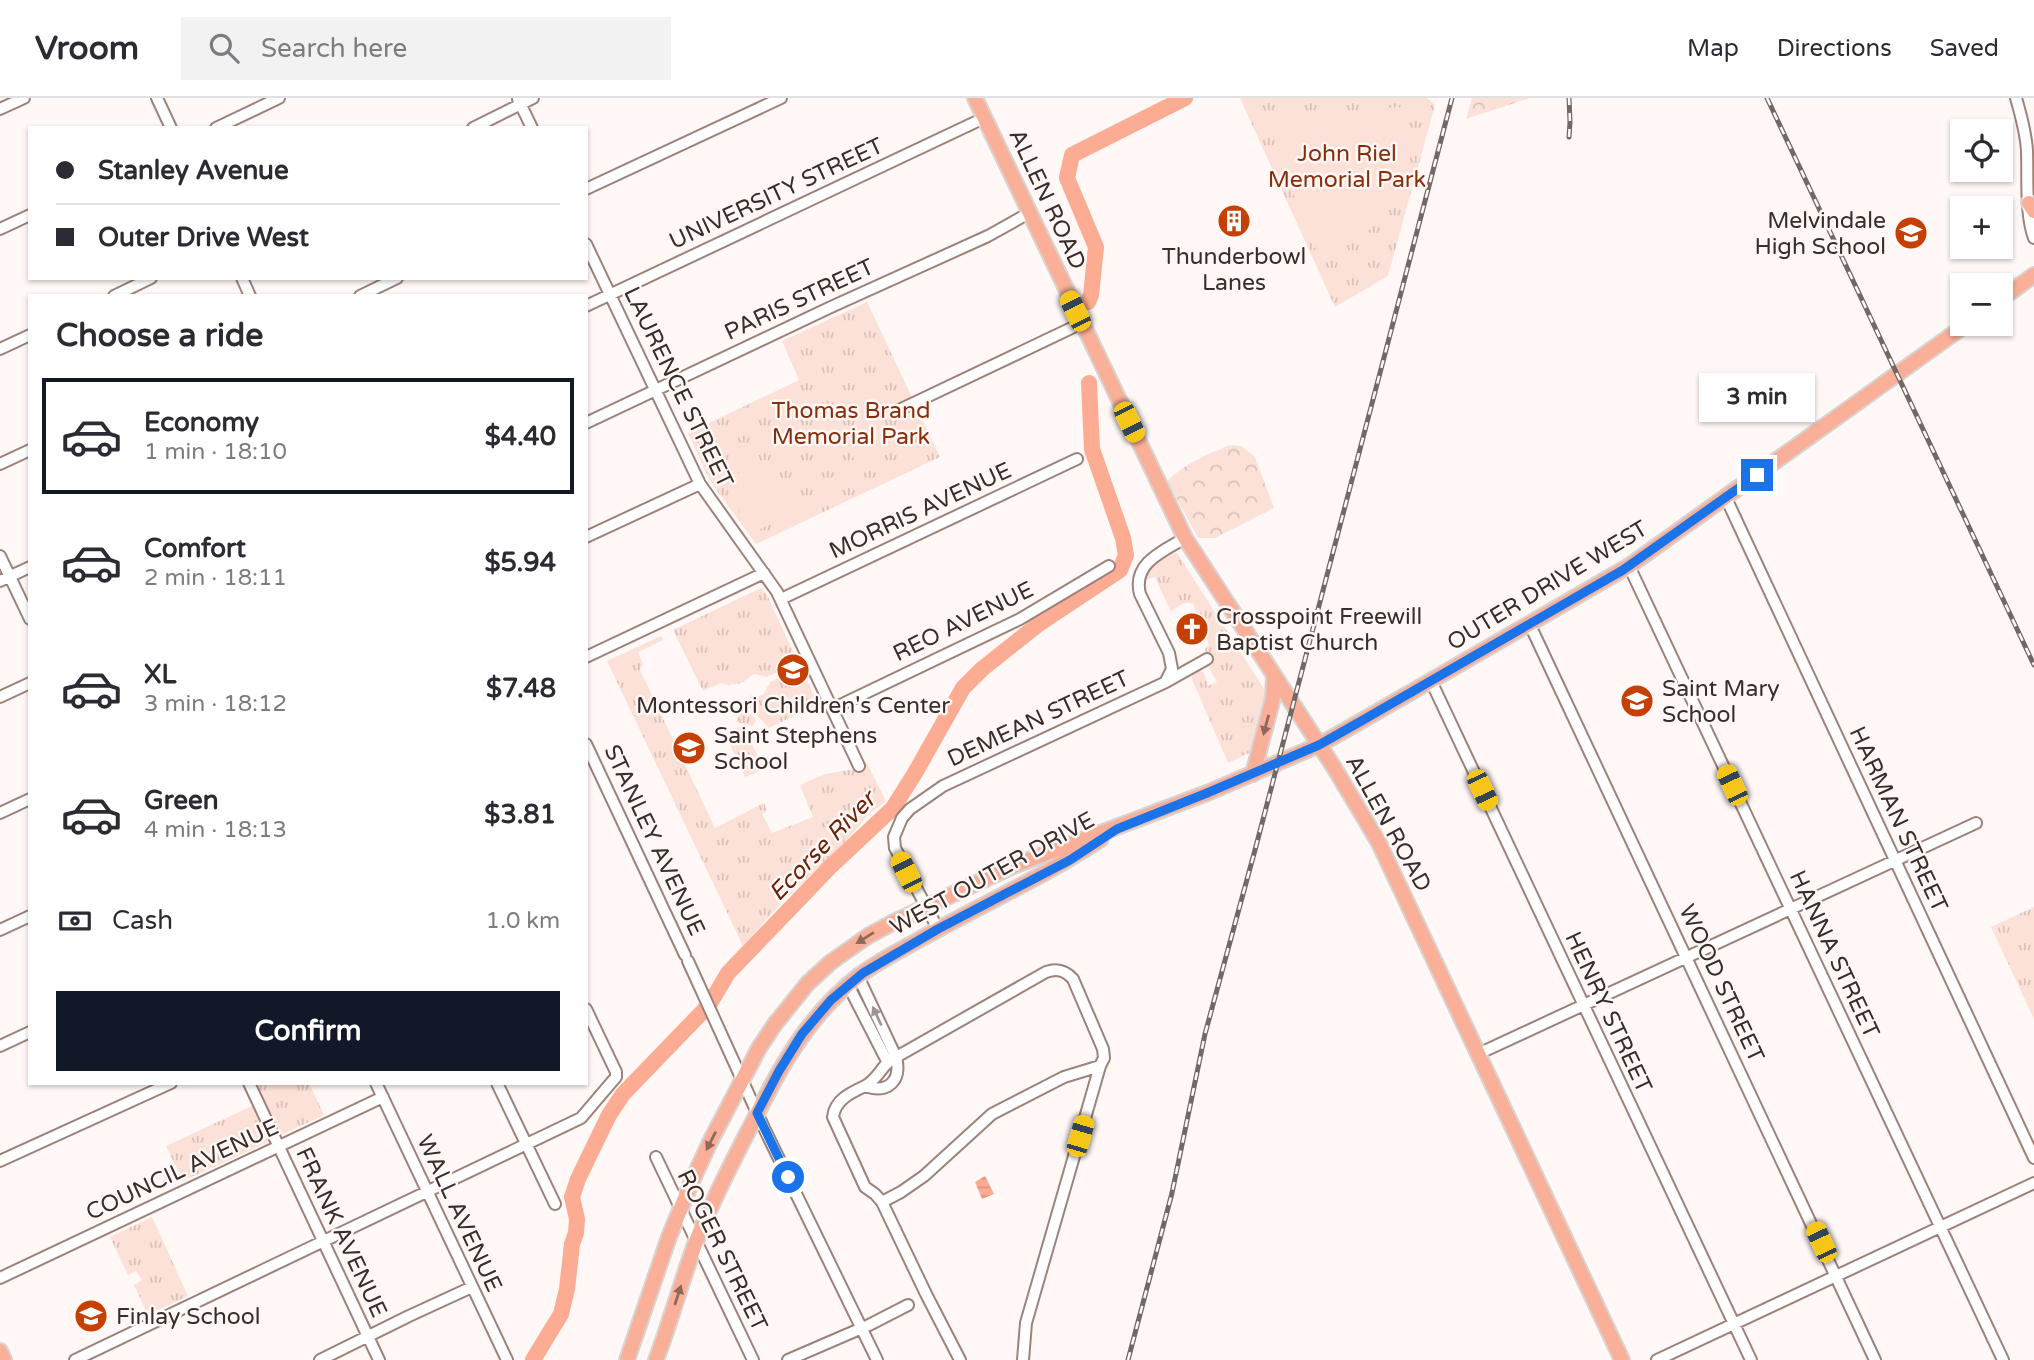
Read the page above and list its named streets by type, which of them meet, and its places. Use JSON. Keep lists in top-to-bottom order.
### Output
{
  "streets": {
    "main road": ["ALLEN ROAD", "OUTER DRIVE WEST", "WEST OUTER DRIVE"],
    "street": [
      "UNIVERSITY STREET",
      "PARIS STREET",
      "LAURENCE STREET",
      "MORRIS AVENUE",
      "REO AVENUE",
      "DEMEAN STREET",
      "HARMAN STREET",
      "STANLEY AVENUE",
      "HANNA STREET",
      "WOOD STREET",
      "HENRY STREET",
      "COUNCIL AVENUE",
      "WALL AVENUE",
      "FRANK AVENUE",
      "ROGER STREET"
    ]
  },
  "crossings": [
    ["UNIVERSITY STREET", "ALLEN ROAD"],
    ["UNIVERSITY STREET", "LAURENCE STREET"],
    ["ALLEN ROAD", "PARIS STREET"],
    ["ALLEN ROAD", "OUTER DRIVE WEST"],
    ["PARIS STREET", "LAURENCE STREET"],
    ["LAURENCE STREET", "MORRIS AVENUE"],
    ["LAURENCE STREET", "REO AVENUE"],
    ["OUTER DRIVE WEST", "HARMAN STREET"],
    ["OUTER DRIVE WEST", "WEST OUTER DRIVE"],
    ["OUTER DRIVE WEST", "HANNA STREET"],
    ["OUTER DRIVE WEST", "WOOD STREET"],
    ["OUTER DRIVE WEST", "HENRY STREET"],
    ["DEMEAN STREET", "WEST OUTER DRIVE"],
    ["STANLEY AVENUE", "WEST OUTER DRIVE"],
    ["WEST OUTER DRIVE", "ROGER STREET"],
    ["COUNCIL AVENUE", "WALL AVENUE"],
    ["COUNCIL AVENUE", "FRANK AVENUE"]
  ],
  "water": ["Ecorse River"],
  "parks": ["John Riel Memorial Park", "Thomas Brand Memorial Park"],
  "places": {
    "building": ["Thunderbowl Lanes"],
    "school or university": [
      "Melvindale High School",
      "Montessori Children's Center",
      "Saint Mary School",
      "Saint Stephens School",
      "Finlay School"
    ],
    "church": ["Crosspoint Freewill Baptist Church"]
  },
  "page": {
    "header": "Vroom",
    "search": "Search here",
    "nav": ["Map", "Directions", "Saved"],
    "map_buttons": ["+", "−"],
    "banner": ["Stanley Avenue", "Outer Drive West"],
    "heading": "Choose a ride",
    "bubble": "3 min",
    "list": [
      {
        "name": "Economy",
        "note": "1 min · 18:10",
        "value": "$4.40"
      },
      {
        "name": "Comfort",
        "note": "2 min · 18:11",
        "value": "$5.94"
      },
      {
        "name": "XL",
        "note": "3 min · 18:12",
        "value": "$7.48"
      },
      {
        "name": "Green",
        "note": "4 min · 18:13",
        "value": "$3.81"
      }
    ],
    "pay": ["Cash", "1.0 km"],
    "buttons": "Confirm"
  }
}
